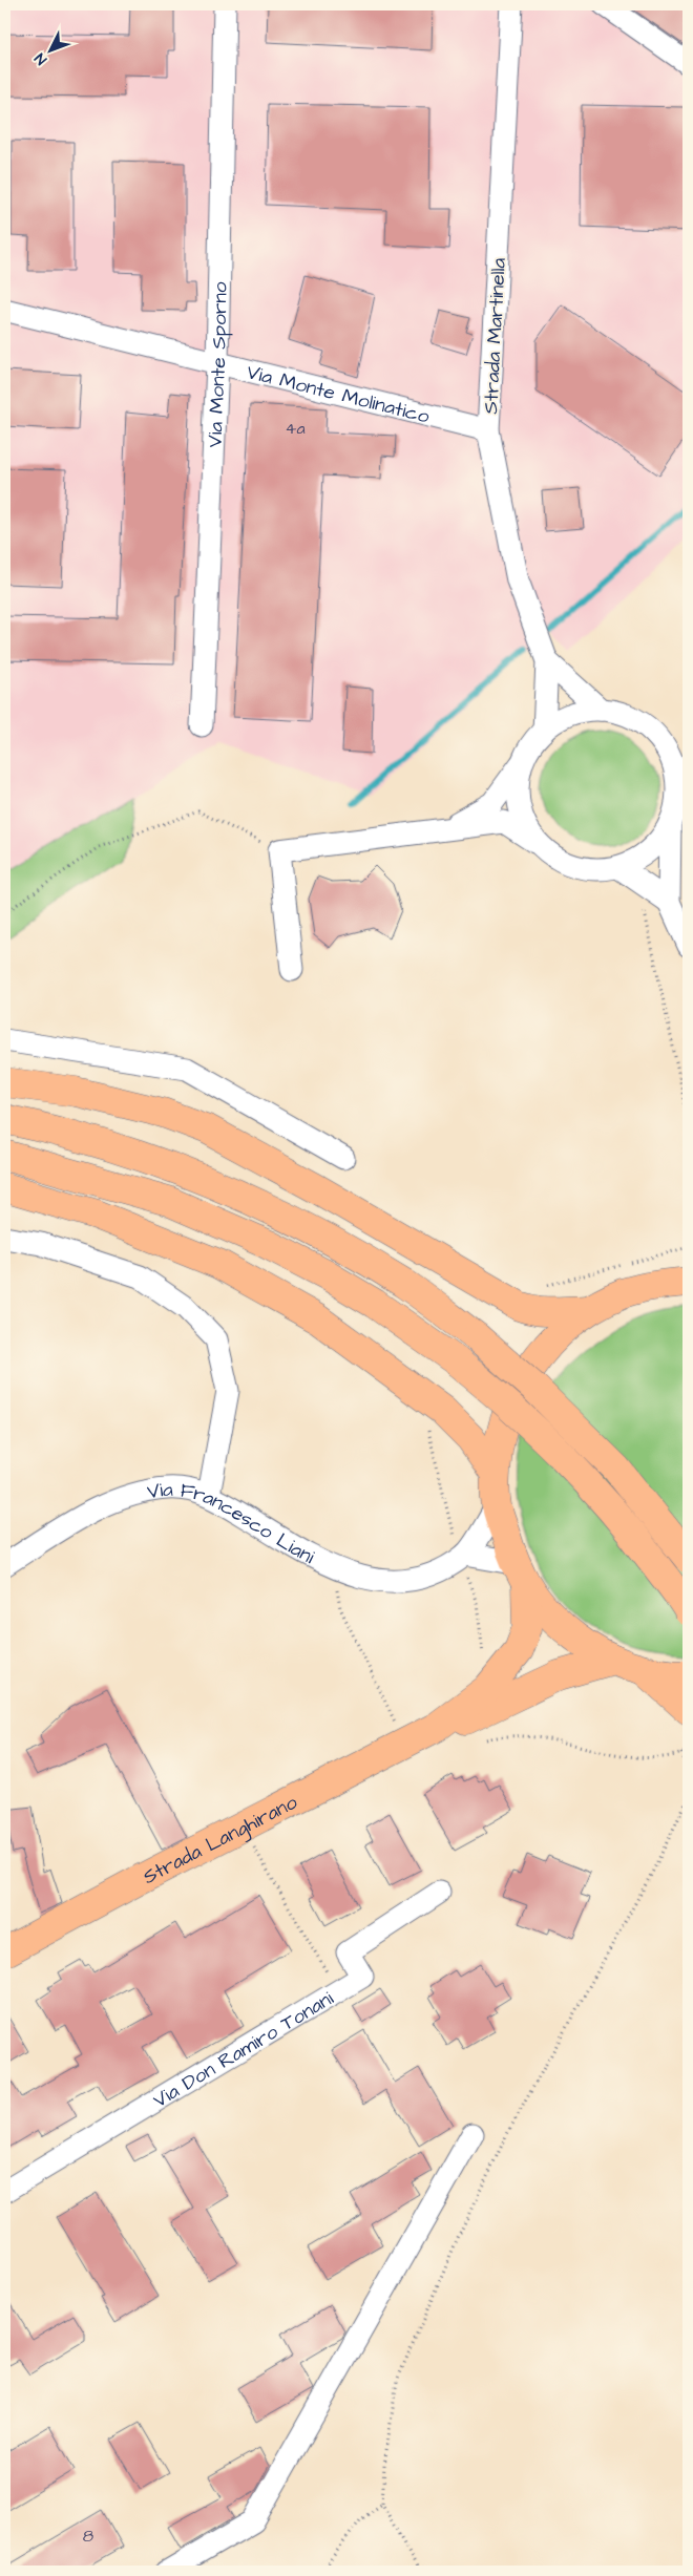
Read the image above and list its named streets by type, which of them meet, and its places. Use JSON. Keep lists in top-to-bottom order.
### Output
{
  "streets": {
    "main road": ["Strada Langhirano"],
    "street": [
      "Strada Martinella",
      "Via Monte Sporno",
      "Via Monte Molinatico",
      "Via Francesco Liani",
      "Via Don Ramiro Tonani"
    ]
  },
  "crossings": [
    ["Strada Martinella", "Via Monte Molinatico"],
    ["Via Monte Sporno", "Via Monte Molinatico"],
    ["Via Francesco Liani", "Strada Langhirano"]
  ],
  "house_numbers": ["4a", "8"],
  "north": "bottom left"
}
